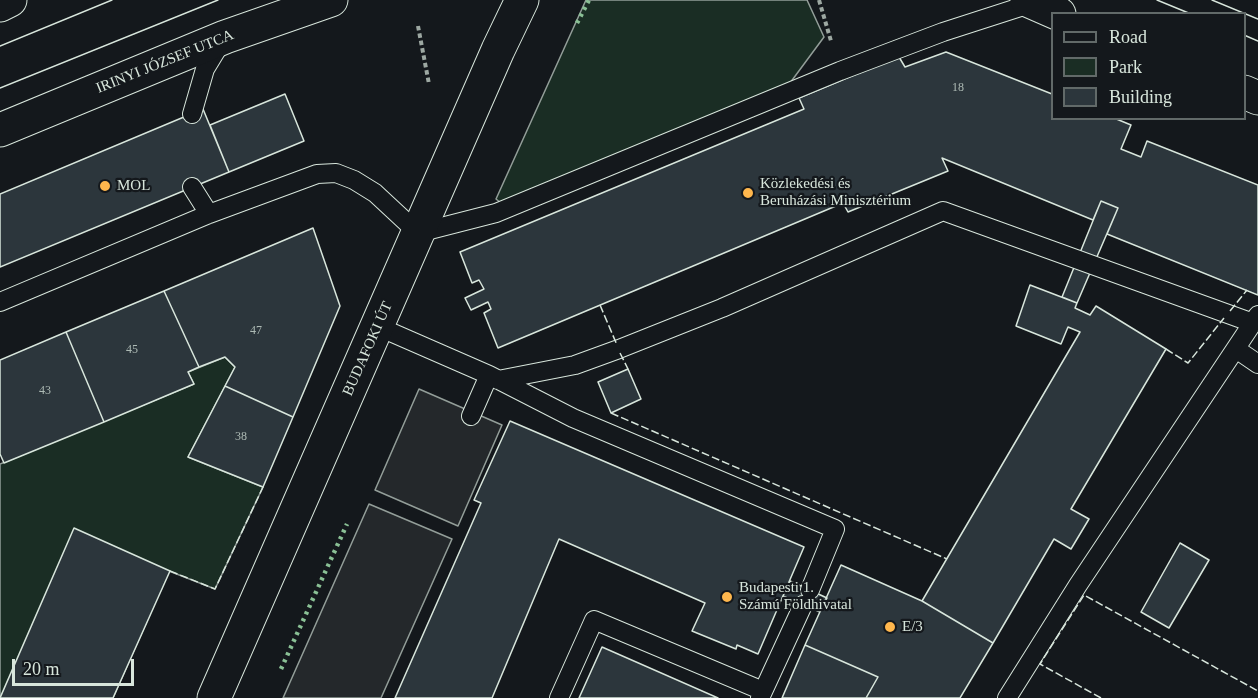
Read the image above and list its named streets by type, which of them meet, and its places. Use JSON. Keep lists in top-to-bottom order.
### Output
{
  "streets": {
    "street": ["IRINYI JÓZSEF UTCA", "BUDAFOKI ÚT"]
  },
  "places": [
    "MOL",
    "Közlekedési és Beruházási Minisztérium",
    "Budapesti 1. Számú Földhivatal",
    "E/3"
  ],
  "house_numbers": [
    "18",
    "47",
    "45",
    "43",
    "38"
  ],
  "legend": ["Road", "Park", "Building"],
  "scale_bar": "20 m"
}
